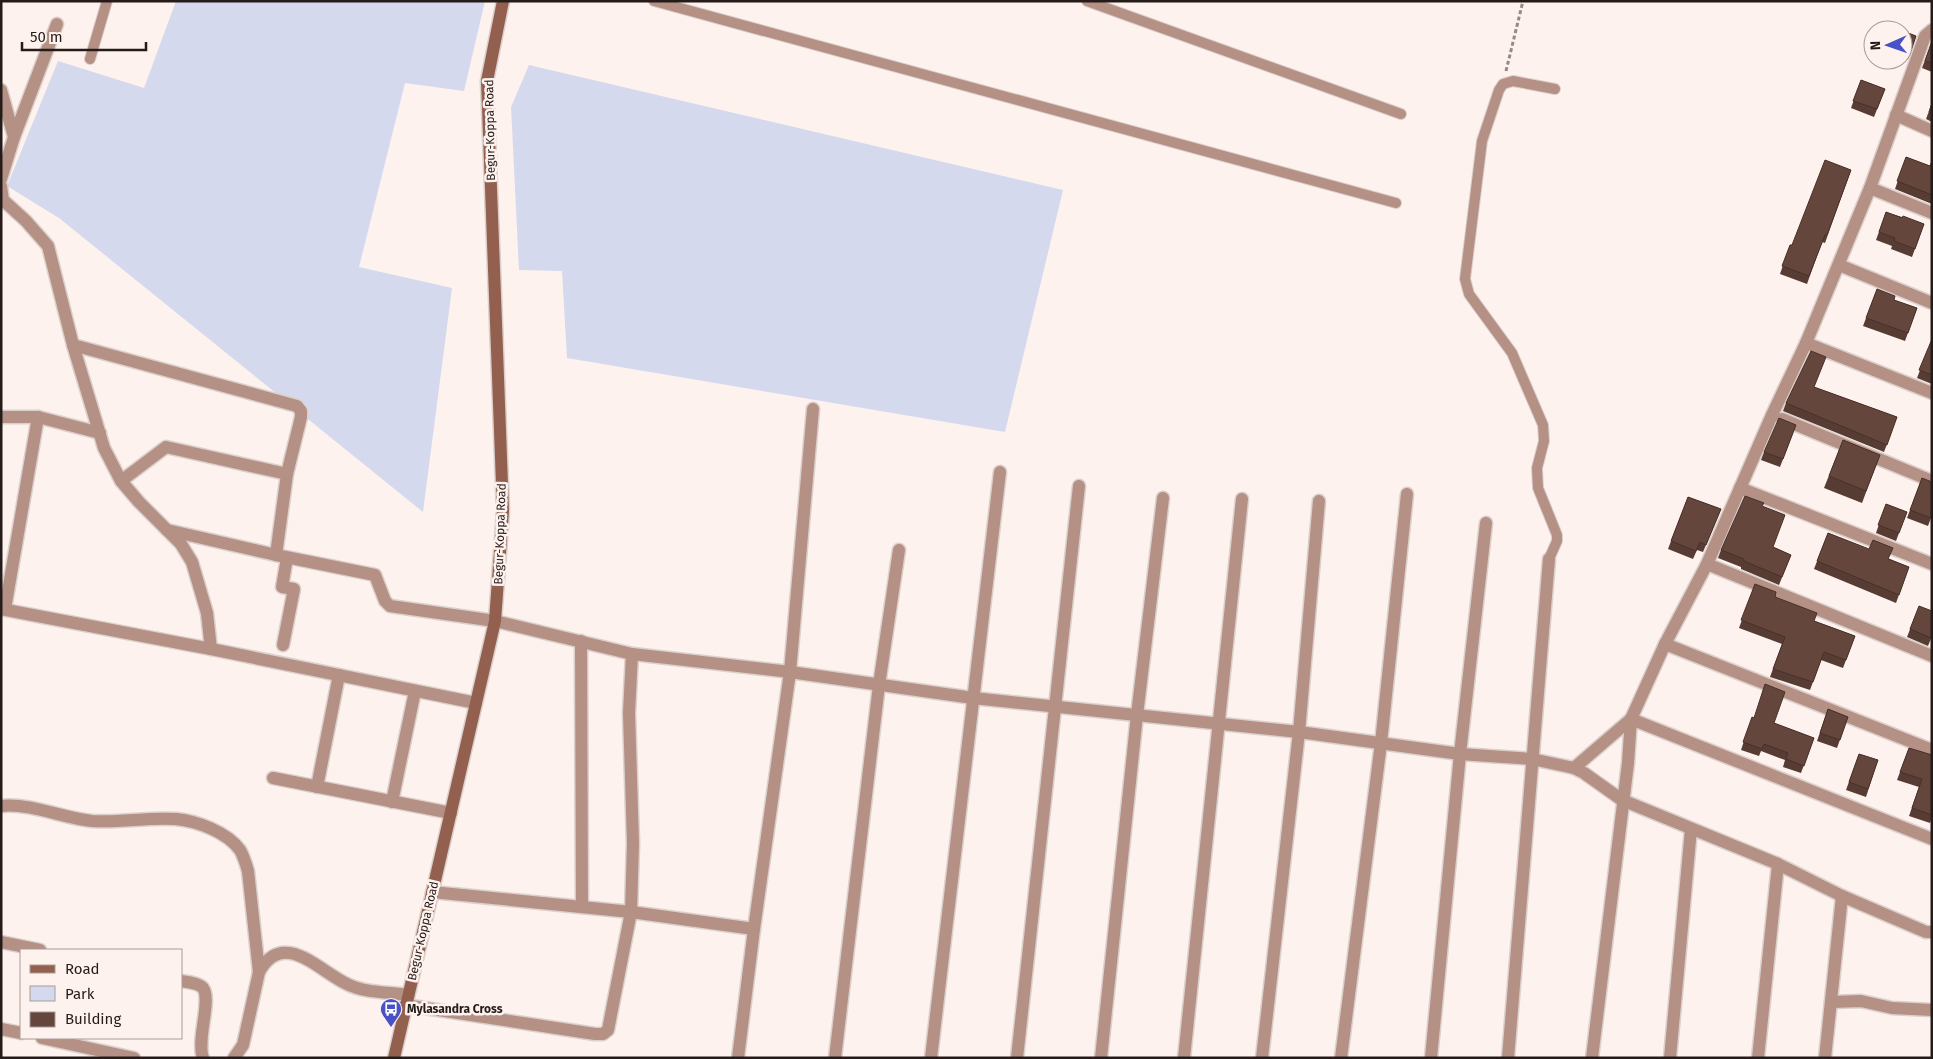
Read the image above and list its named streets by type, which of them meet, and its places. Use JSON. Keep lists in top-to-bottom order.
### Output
{
  "streets": {
    "main road": ["Begur-Koppa Road"]
  },
  "places": {
    "bus stop": ["Mylasandra Cross"]
  },
  "legend": ["Road", "Park", "Building"],
  "scale_bar": "50 m",
  "north": "left"
}
